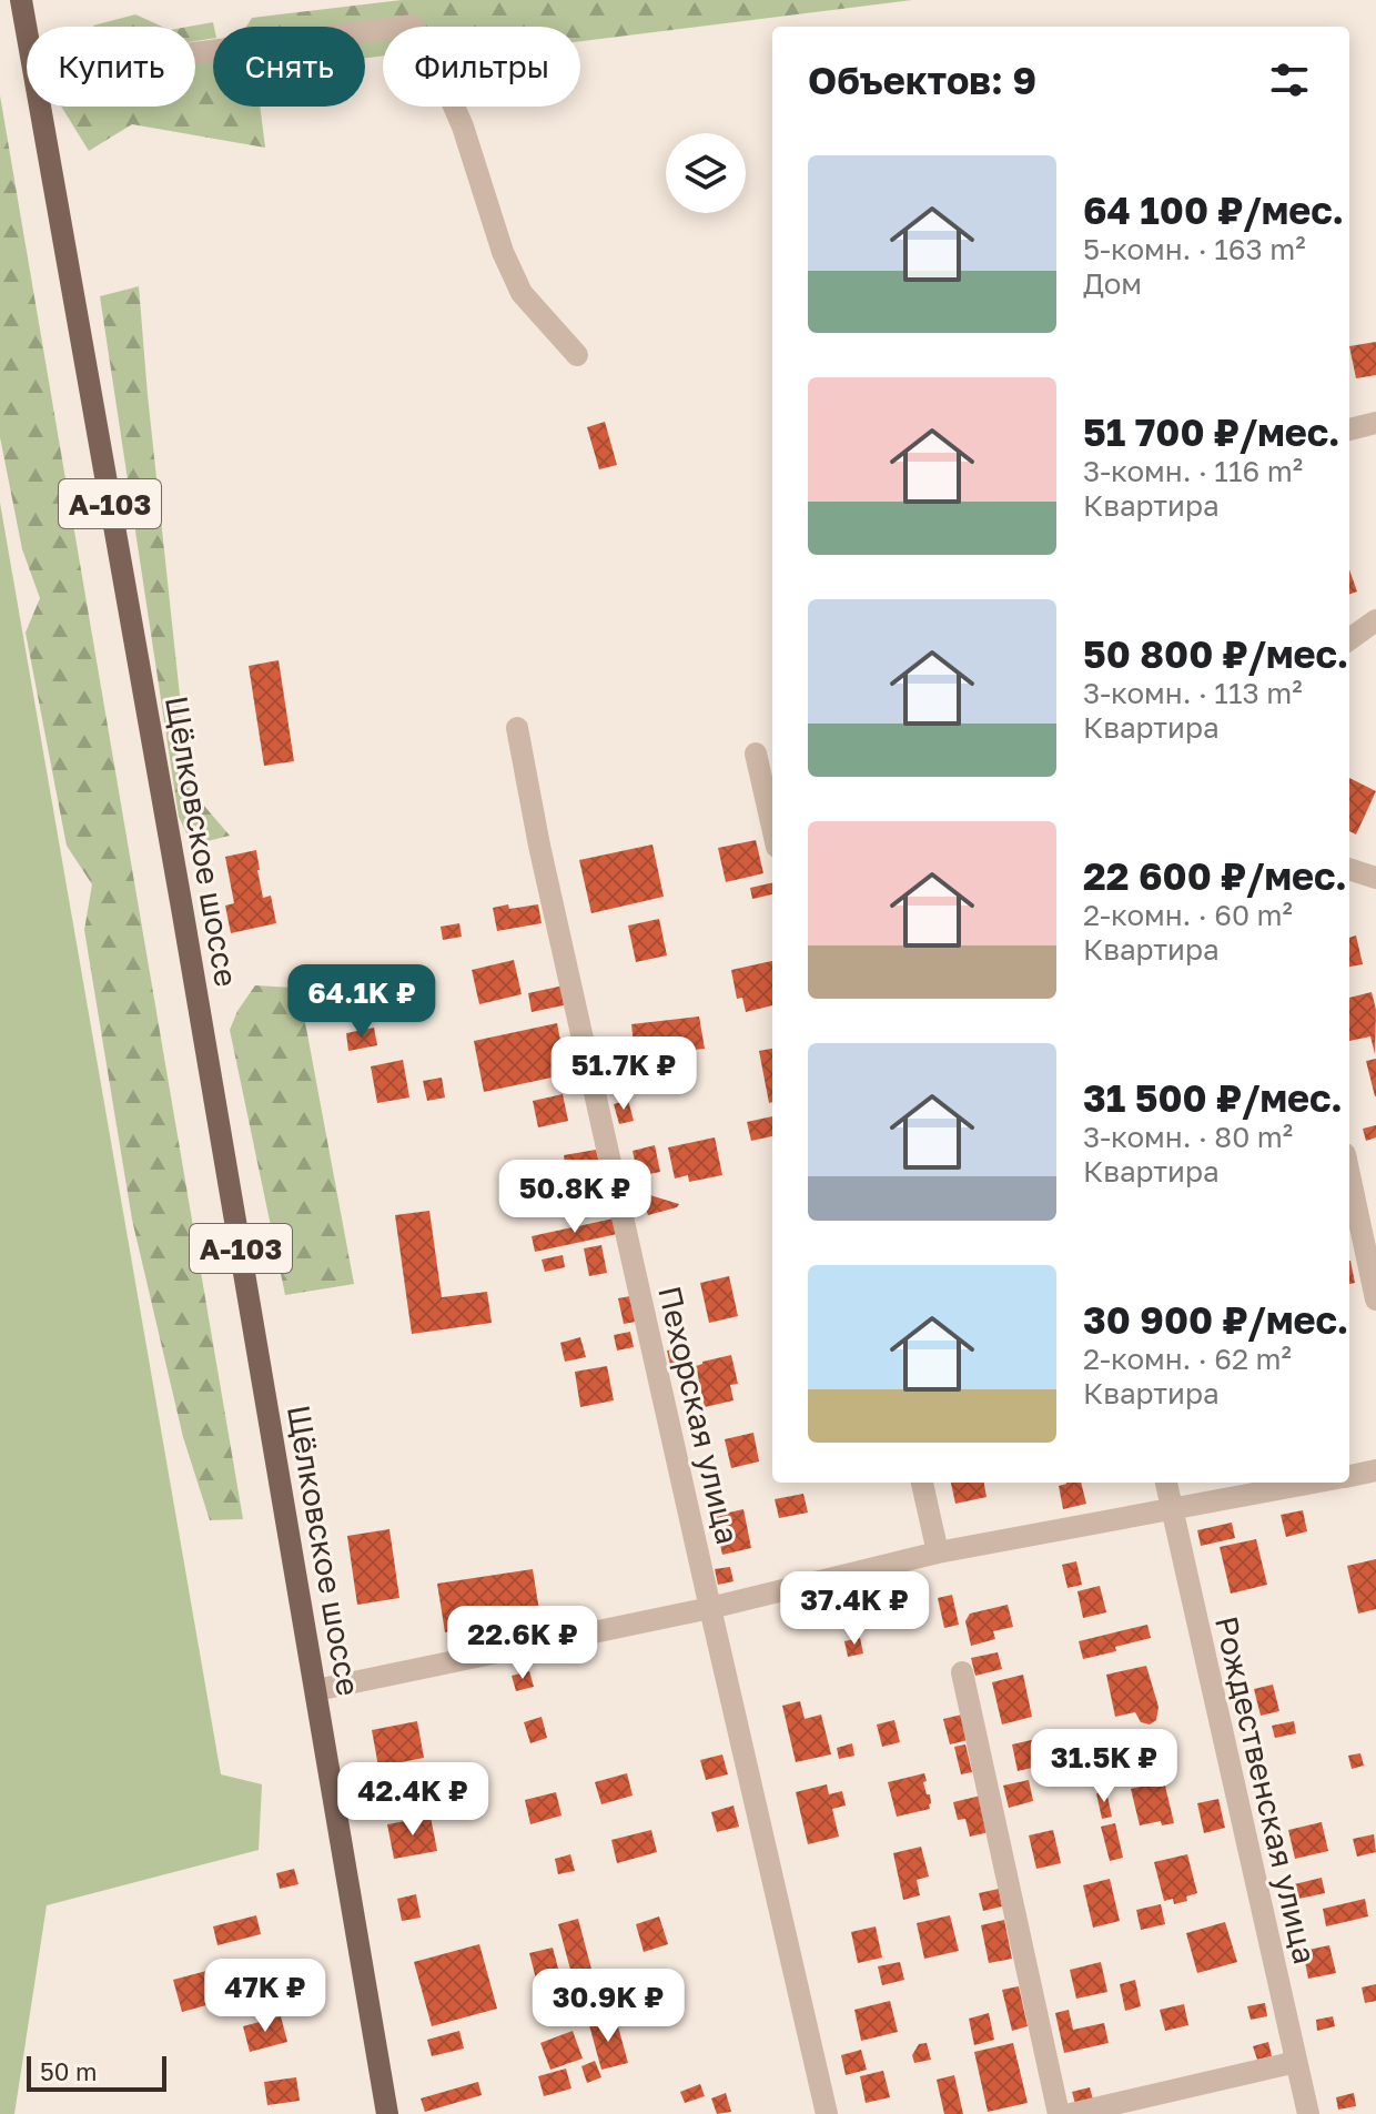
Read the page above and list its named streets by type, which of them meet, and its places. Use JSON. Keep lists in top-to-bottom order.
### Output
{
  "streets": {
    "main road": ["А-103", "Щёлковское шоссе"],
    "street": ["Пехорская улица", "Рождественская улица"]
  },
  "scale_bar": "50 m",
  "page": {
    "chip": ["Купить", "Снять", "Фильтры"],
    "heading": "Объектов: 9",
    "list": [
      {
        "name": "64 100 ₽/мес.",
        "note": "5-комн. · 163 m² · Дом"
      },
      {
        "name": "51 700 ₽/мес.",
        "note": "3-комн. · 116 m² · Квартира"
      },
      {
        "name": "50 800 ₽/мес.",
        "note": "3-комн. · 113 m² · Квартира"
      },
      {
        "name": "22 600 ₽/мес.",
        "note": "2-комн. · 60 m² · Квартира"
      },
      {
        "name": "31 500 ₽/мес.",
        "note": "3-комн. · 80 m² · Квартира"
      },
      {
        "name": "30 900 ₽/мес.",
        "note": "2-комн. · 62 m² · Квартира"
      }
    ],
    "price": [
      "64.1K ₽",
      "51.7K ₽",
      "50.8K ₽",
      "37.4K ₽",
      "22.6K ₽",
      "31.5K ₽",
      "42.4K ₽",
      "47K ₽",
      "30.9K ₽"
    ],
    "scale": "50 m"
  }
}
